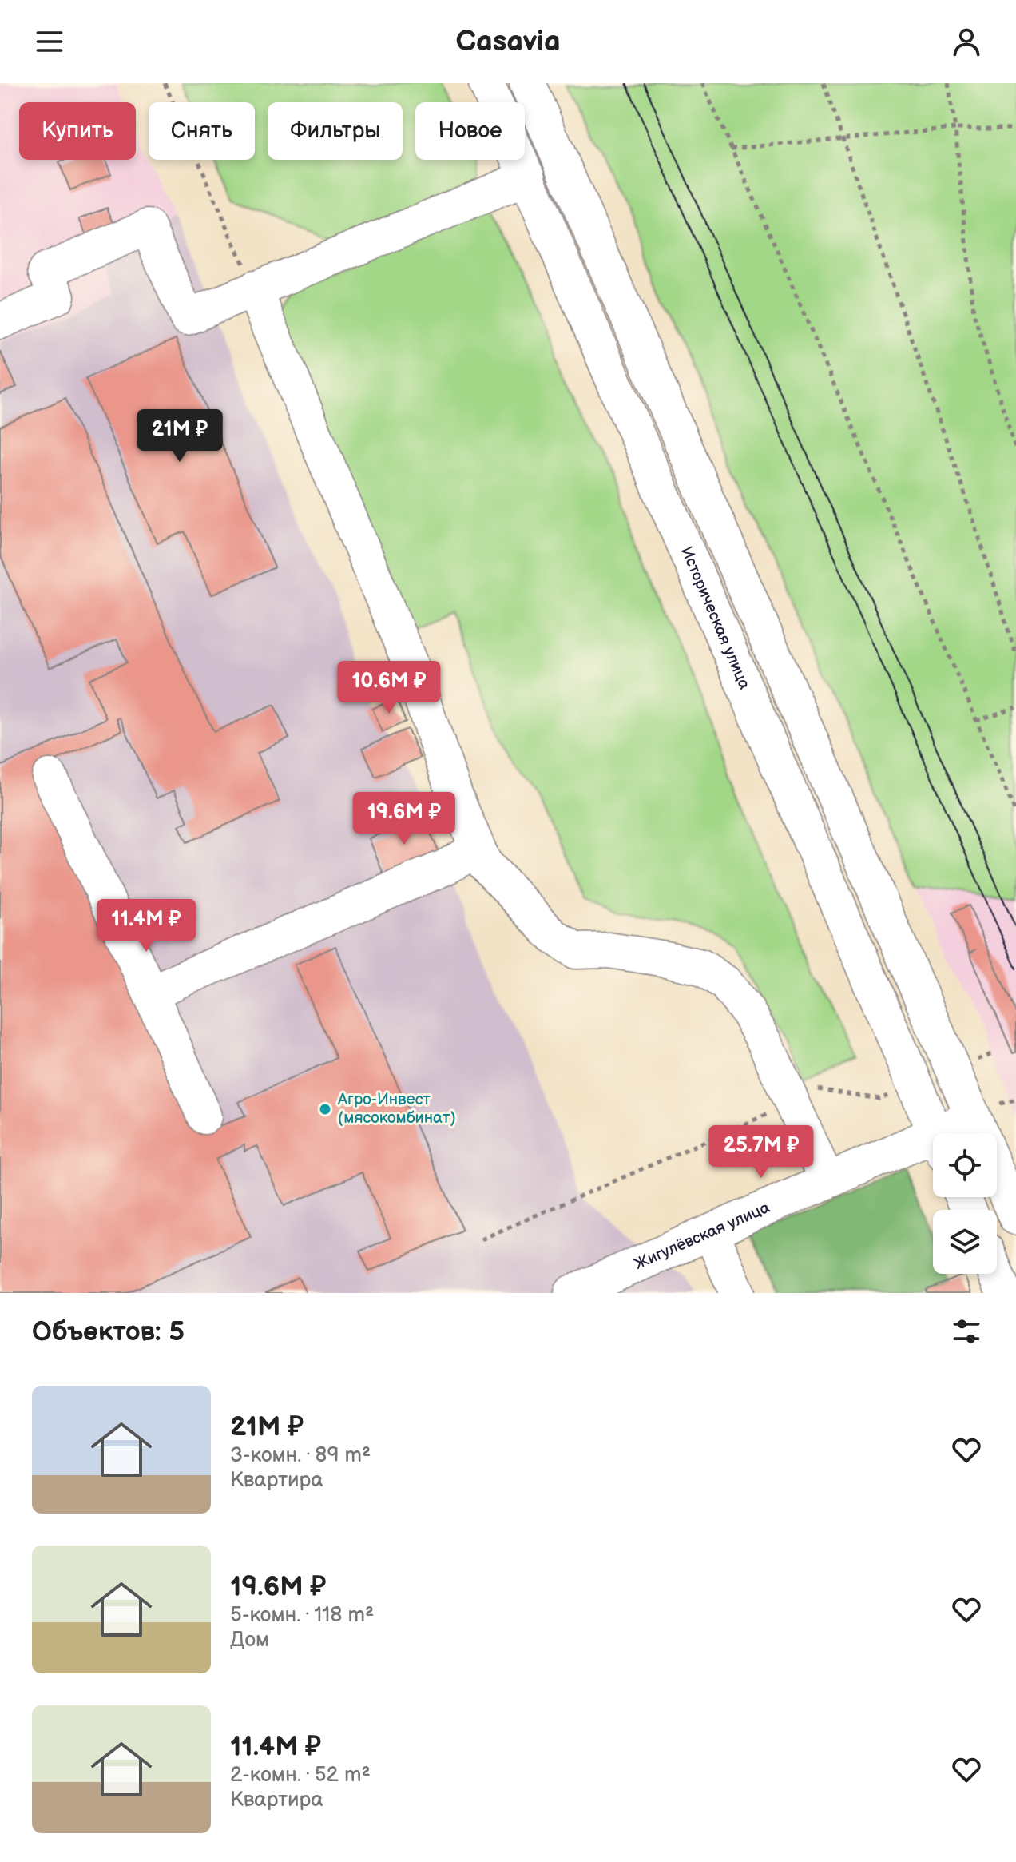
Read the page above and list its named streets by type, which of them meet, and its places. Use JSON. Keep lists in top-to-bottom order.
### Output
{
  "streets": {
    "main road": ["Историческая улица", "Жигулёвская улица"]
  },
  "places": ["Агро-Инвест (мясокомбинат)"],
  "page": {
    "header": "Casavia",
    "chip": [
      "Купить",
      "Снять",
      "Фильтры",
      "Новое"
    ],
    "price": [
      "21M ₽",
      "10.6M ₽",
      "19.6M ₽",
      "11.4M ₽",
      "25.7M ₽"
    ],
    "heading": "Объектов: 5",
    "list": [
      {
        "name": "21M ₽",
        "note": "3-комн. · 89 m² · Квартира"
      },
      {
        "name": "19.6M ₽",
        "note": "5-комн. · 118 m² · Дом"
      },
      {
        "name": "11.4M ₽",
        "note": "2-комн. · 52 m² · Квартира"
      }
    ]
  }
}
